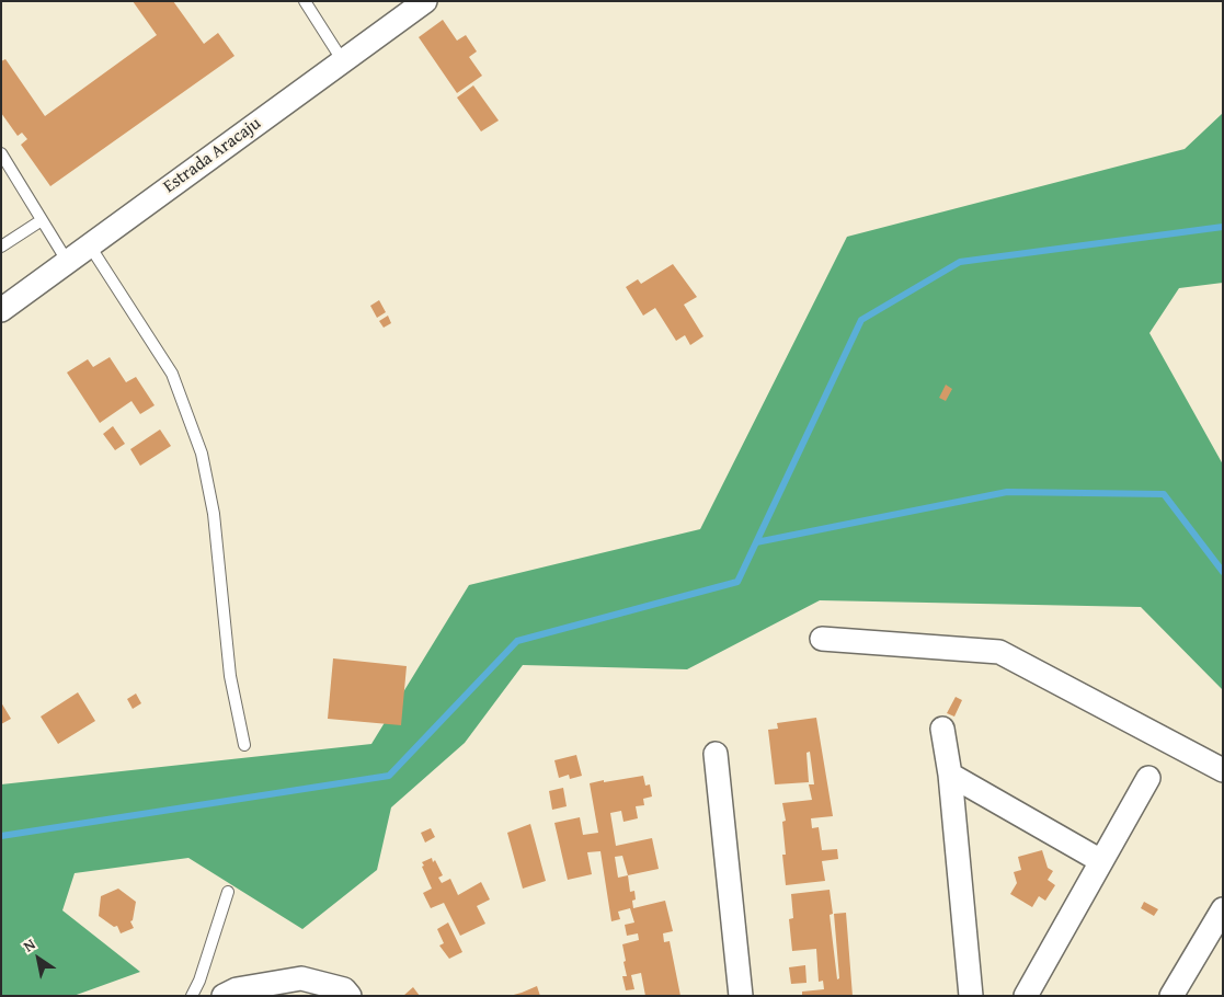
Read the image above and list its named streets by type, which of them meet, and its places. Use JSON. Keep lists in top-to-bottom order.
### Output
{
  "streets": {
    "street": ["Estrada Aracaju"]
  },
  "north": "top left"
}
